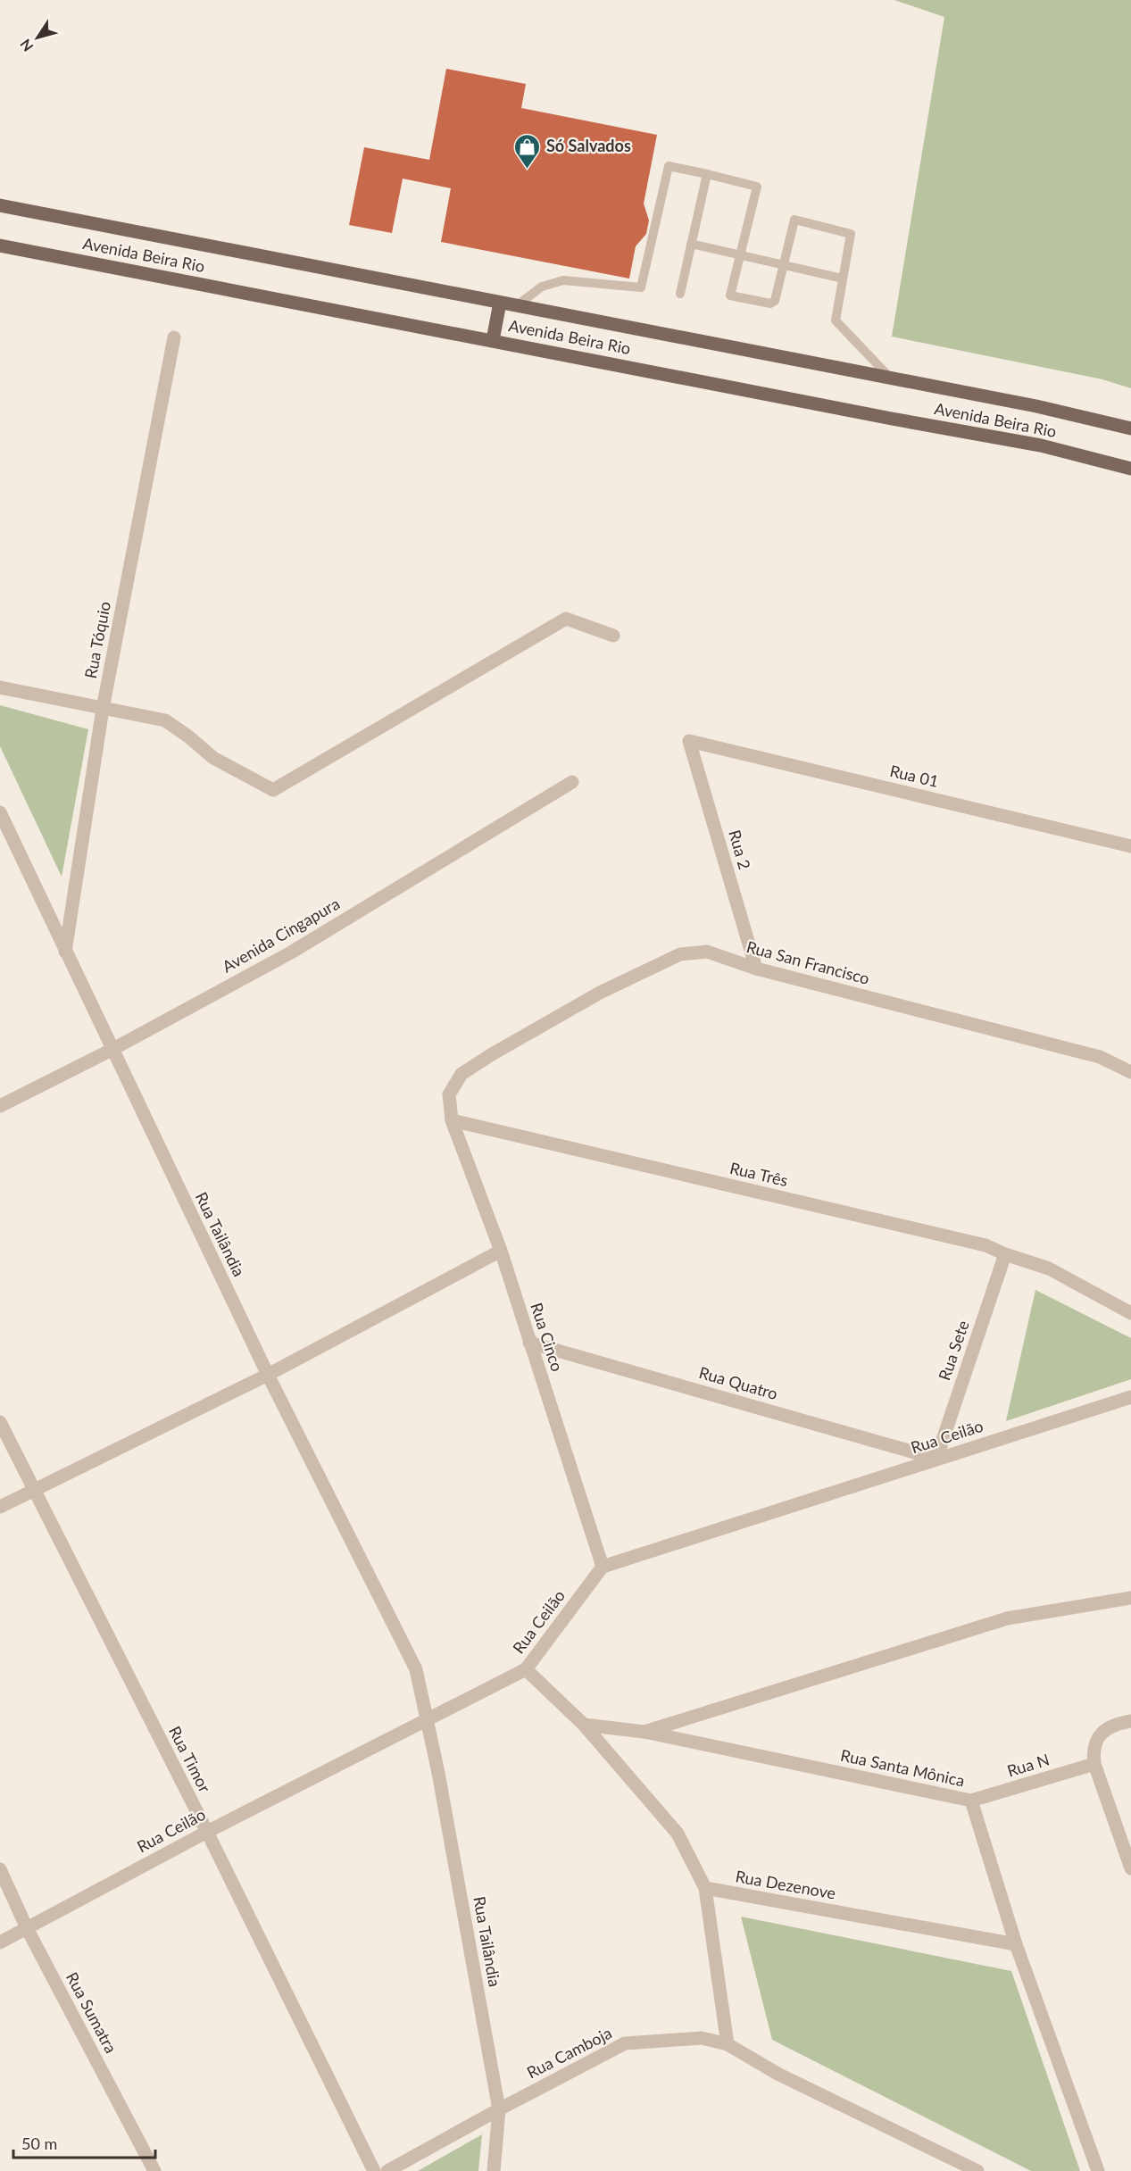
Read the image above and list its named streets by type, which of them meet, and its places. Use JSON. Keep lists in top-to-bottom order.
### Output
{
  "streets": {
    "main road": ["Avenida Beira Rio"],
    "street": [
      "Rua Tóquio",
      "Rua 01",
      "Rua 2",
      "Avenida Cingapura",
      "Rua San Francisco",
      "Rua Três",
      "Rua Tailândia",
      "Rua Cinco",
      "Rua Sete",
      "Rua Quatro",
      "Rua Ceilão",
      "Rua Timor",
      "Rua N",
      "Rua Santa Mônica",
      "Rua Dezenove",
      "Rua Sumatra",
      "Rua Camboja"
    ]
  },
  "crossings": [
    ["Rua Tóquio", "Rua Tailândia"],
    ["Rua 01", "Rua 2"],
    ["Rua 2", "Rua San Francisco"],
    ["Avenida Cingapura", "Rua Tailândia"],
    ["Rua San Francisco", "Rua Três"],
    ["Rua San Francisco", "Rua Cinco"],
    ["Rua Três", "Rua Cinco"],
    ["Rua Três", "Rua Sete"],
    ["Rua Tailândia", "Rua Ceilão"],
    ["Rua Tailândia", "Rua Camboja"],
    ["Rua Cinco", "Rua Quatro"],
    ["Rua Cinco", "Rua Ceilão"],
    ["Rua Sete", "Rua Quatro"],
    ["Rua Sete", "Rua Ceilão"],
    ["Rua Quatro", "Rua Ceilão"],
    ["Rua Ceilão", "Rua Timor"],
    ["Rua Ceilão", "Rua Sumatra"],
    ["Rua N", "Rua Santa Mônica"],
    ["Rua Santa Mônica", "Rua Dezenove"]
  ],
  "places": {
    "shop": ["Só Salvados"]
  },
  "scale_bar": "50 m",
  "north": "bottom left"
}
